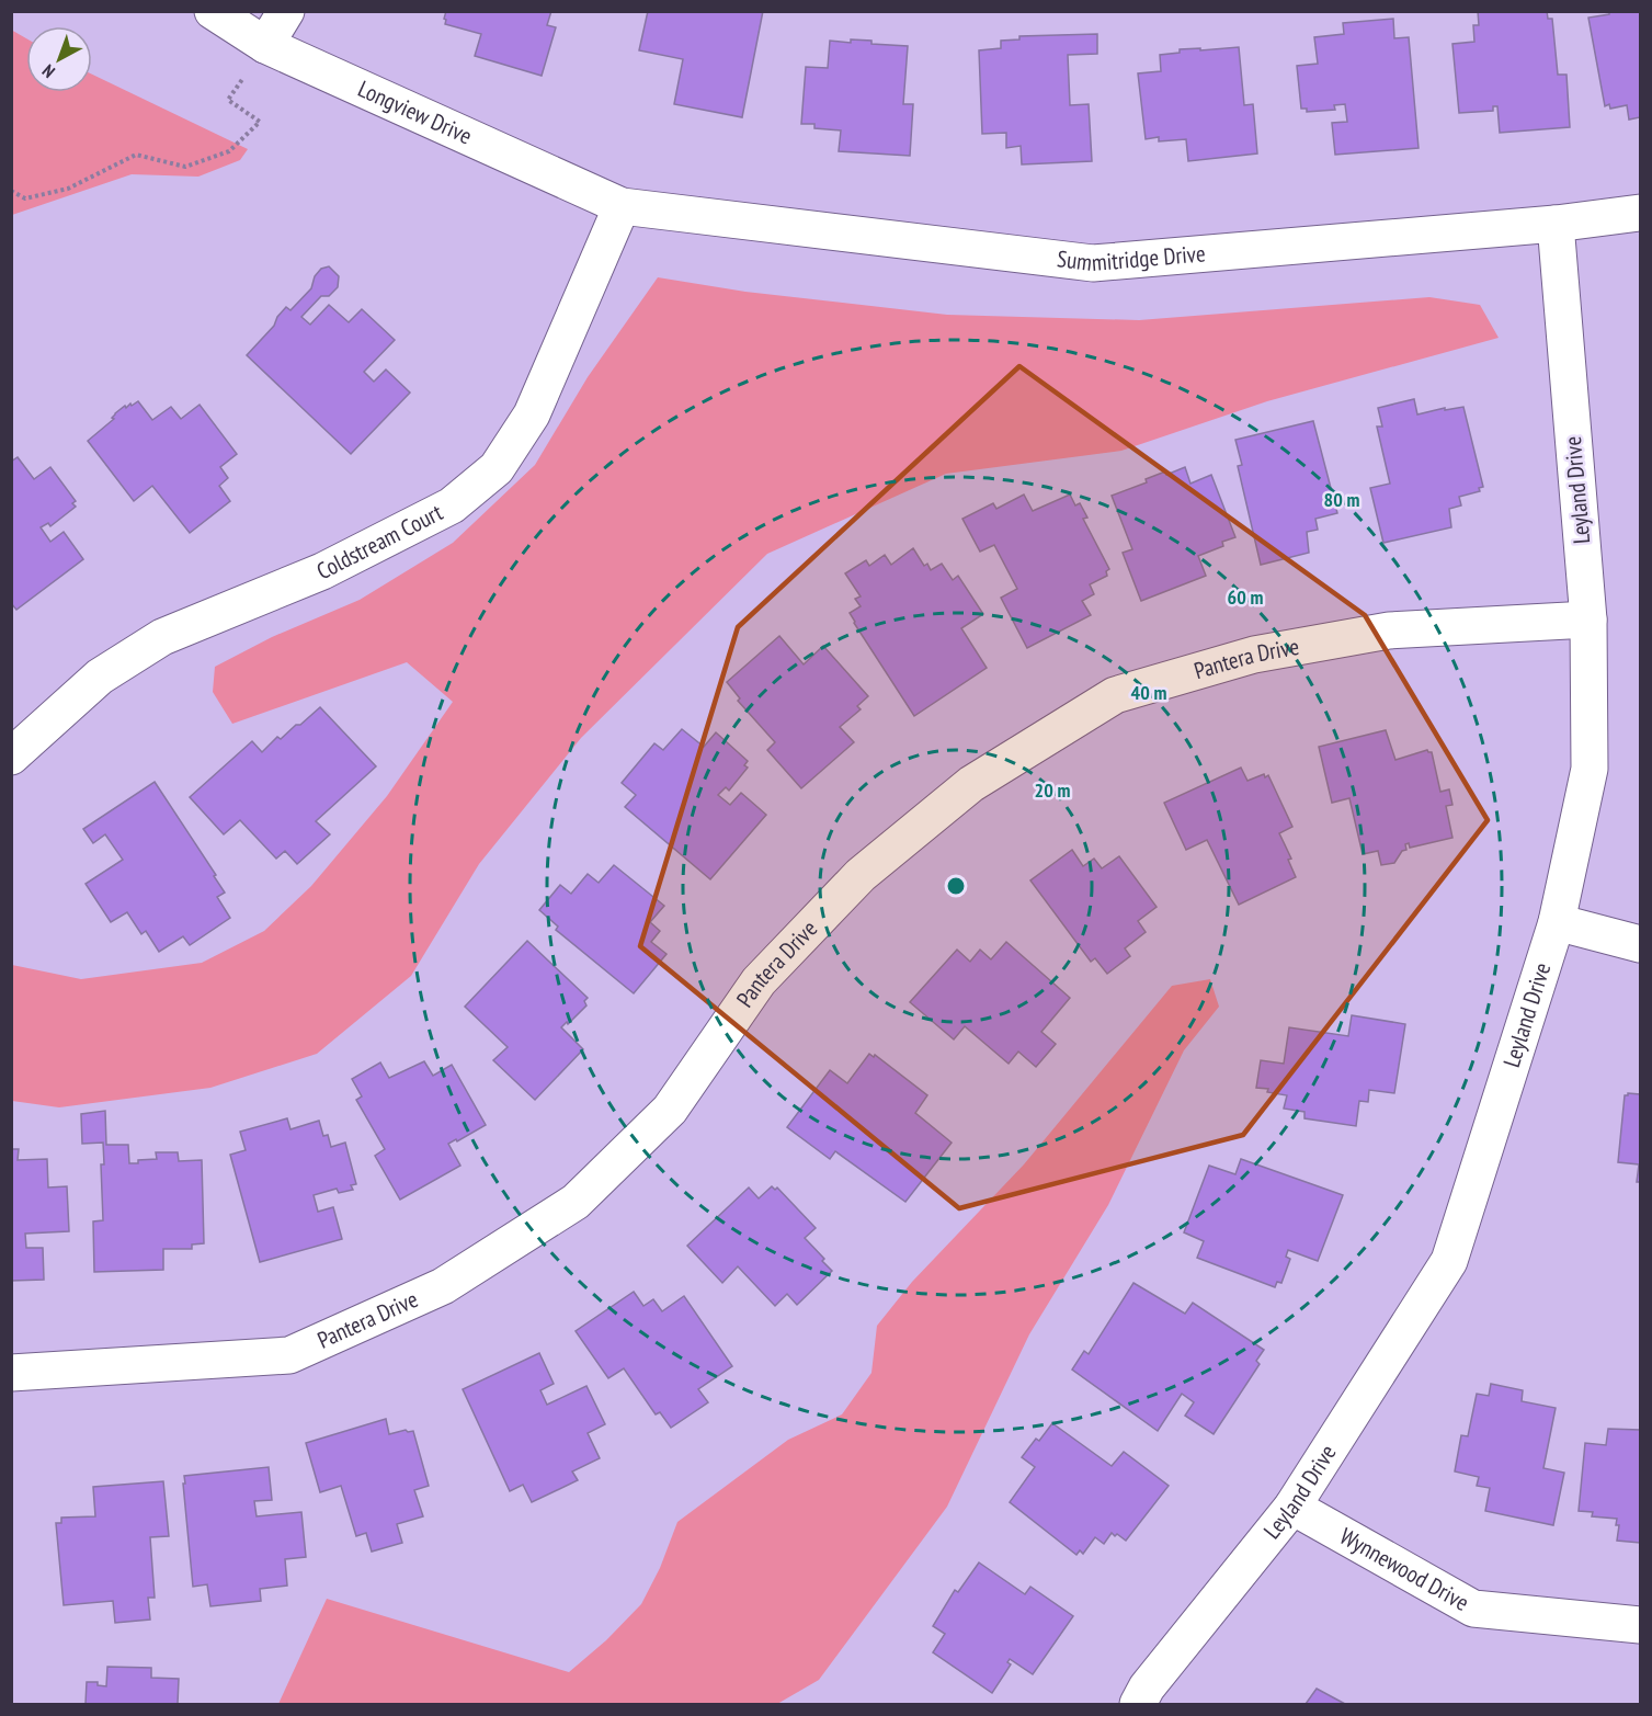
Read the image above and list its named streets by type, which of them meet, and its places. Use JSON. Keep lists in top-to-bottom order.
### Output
{
  "streets": {
    "street": [
      "Longview Drive",
      "Summitridge Drive",
      "Leyland Drive",
      "Coldstream Court",
      "Pantera Drive",
      "Wynnewood Drive"
    ]
  },
  "crossings": [
    ["Longview Drive", "Summitridge Drive"],
    ["Longview Drive", "Coldstream Court"],
    ["Summitridge Drive", "Leyland Drive"],
    ["Summitridge Drive", "Coldstream Court"],
    ["Leyland Drive", "Pantera Drive"],
    ["Leyland Drive", "Wynnewood Drive"]
  ],
  "north": "bottom left",
  "rings": [
    "80 m",
    "60 m",
    "40 m",
    "20 m"
  ]
}
